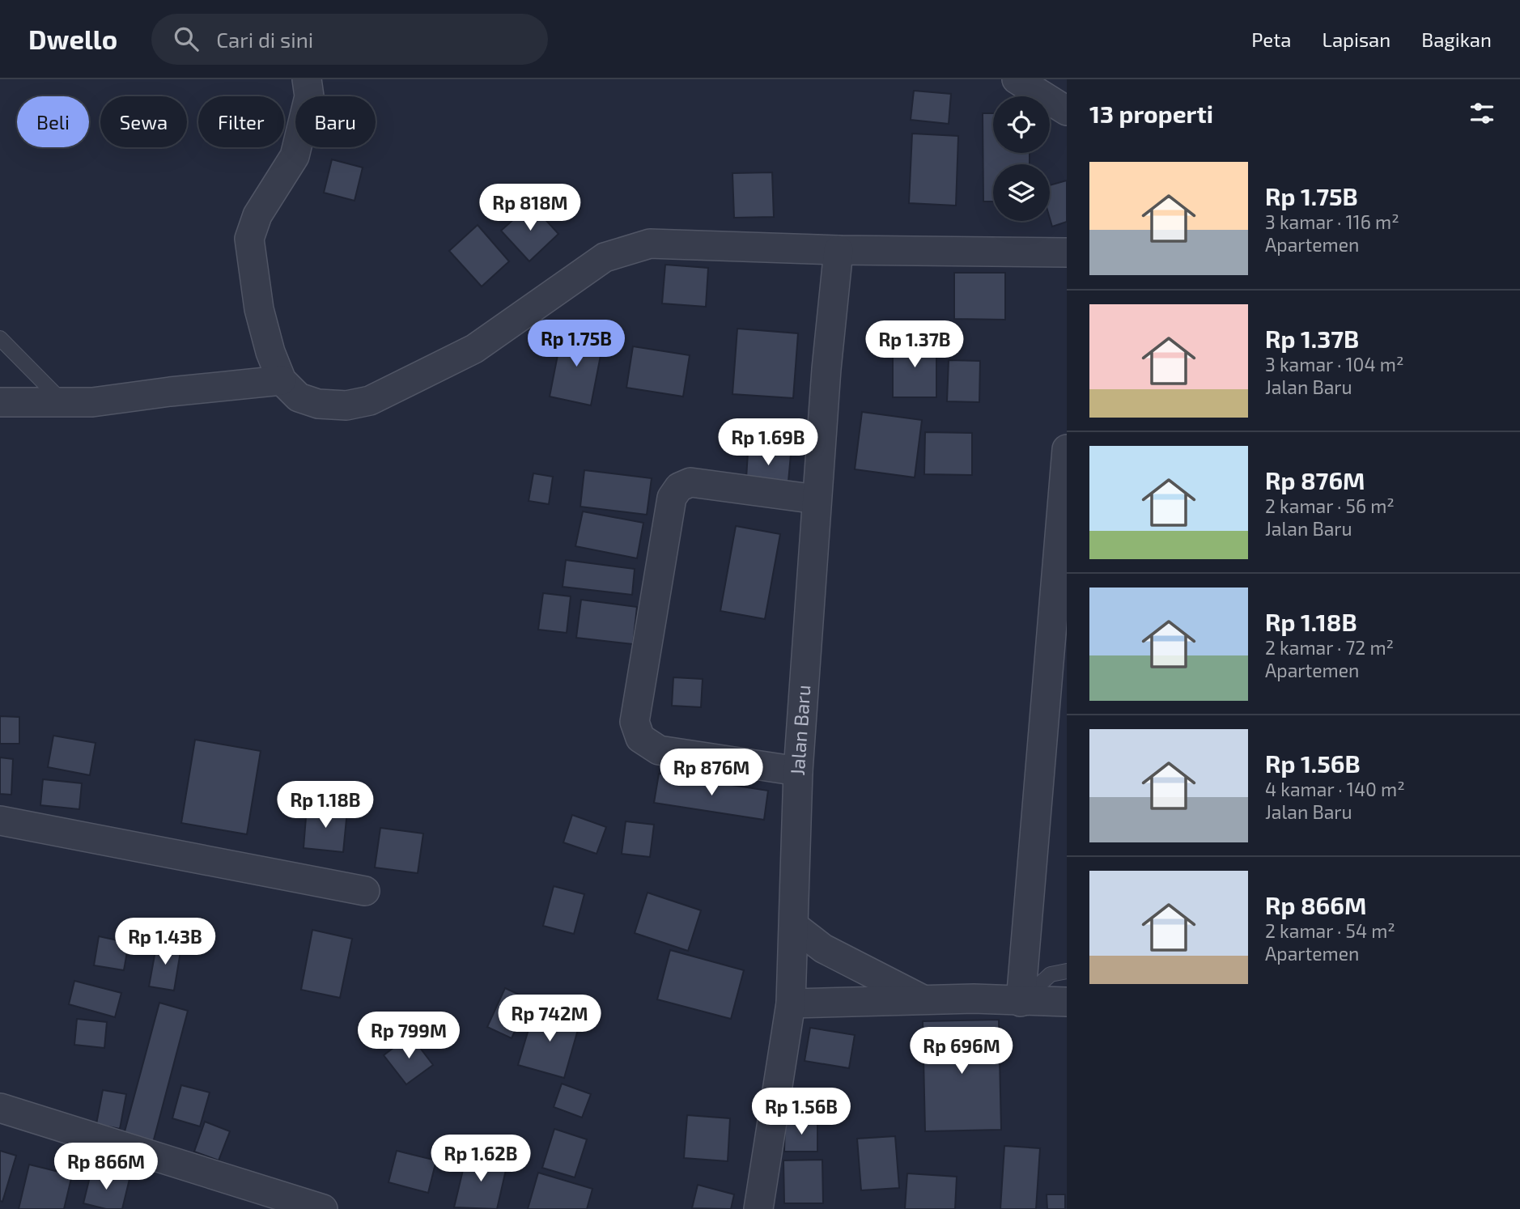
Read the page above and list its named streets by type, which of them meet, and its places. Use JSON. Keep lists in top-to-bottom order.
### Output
{
  "streets": {
    "street": ["Jalan Baru"]
  },
  "page": {
    "header": "Dwello",
    "search": "Cari di sini",
    "nav": ["Peta", "Lapisan", "Bagikan"],
    "heading": "13 properti",
    "chip": [
      "Beli",
      "Sewa",
      "Filter",
      "Baru"
    ],
    "list": [
      {
        "name": "Rp 1.75B",
        "note": "3 kamar · 116 m² · Apartemen"
      },
      {
        "name": "Rp 1.37B",
        "note": "3 kamar · 104 m² · Jalan Baru"
      },
      {
        "name": "Rp 876M",
        "note": "2 kamar · 56 m² · Jalan Baru"
      },
      {
        "name": "Rp 1.18B",
        "note": "2 kamar · 72 m² · Apartemen"
      },
      {
        "name": "Rp 1.56B",
        "note": "4 kamar · 140 m² · Jalan Baru"
      },
      {
        "name": "Rp 866M",
        "note": "2 kamar · 54 m² · Apartemen"
      }
    ],
    "price": [
      "Rp 818M",
      "Rp 1.75B",
      "Rp 1.37B",
      "Rp 1.69B",
      "Rp 876M",
      "Rp 1.18B",
      "Rp 1.43B",
      "Rp 742M",
      "Rp 799M",
      "Rp 696M",
      "Rp 1.56B",
      "Rp 1.62B",
      "Rp 866M"
    ]
  }
}
